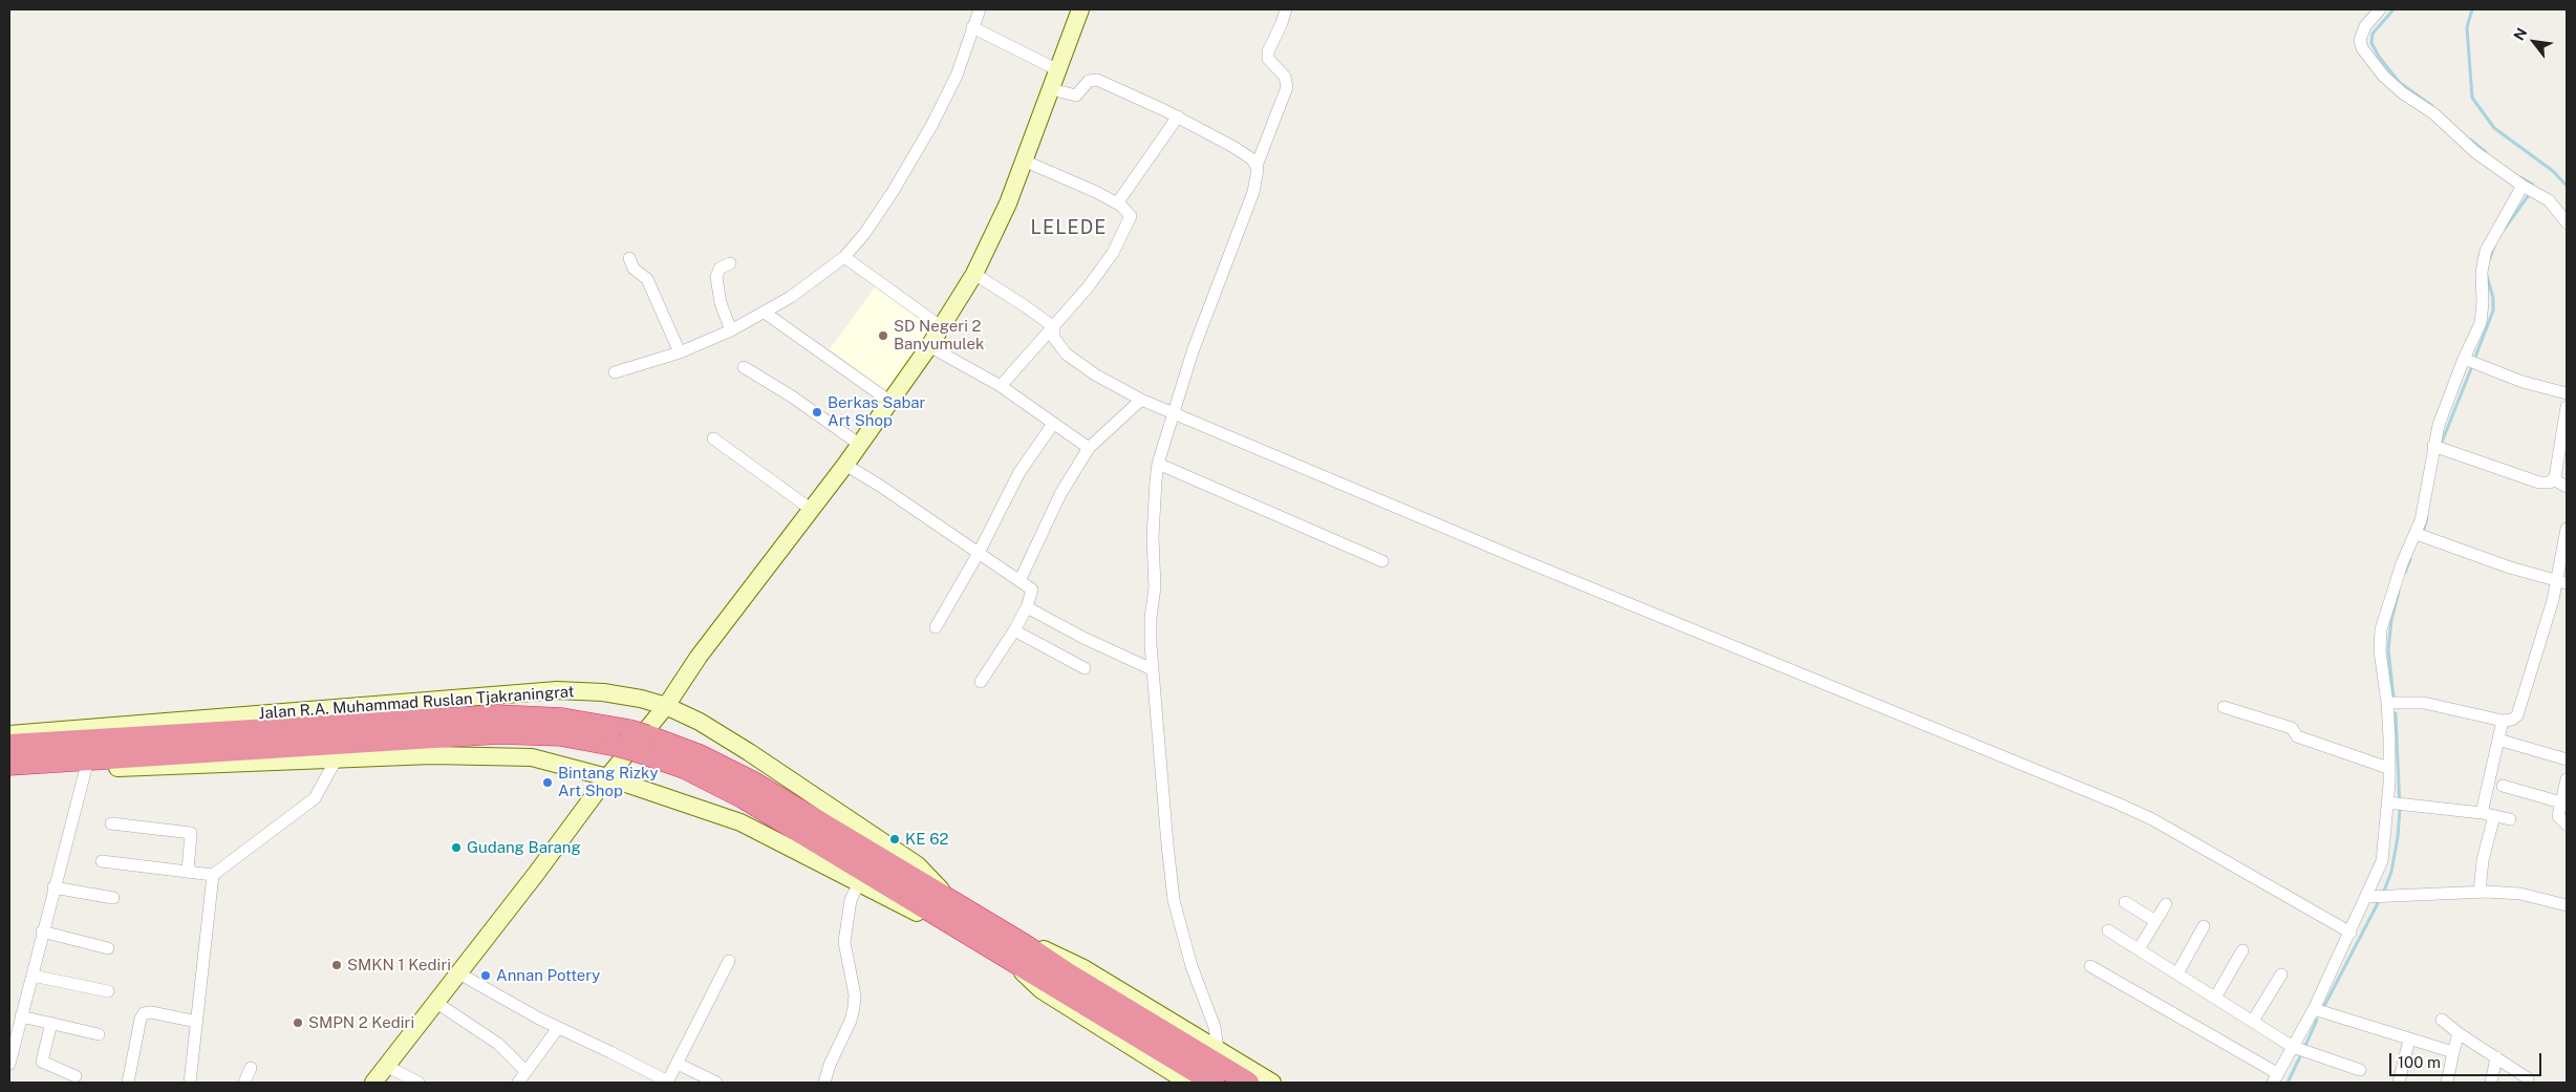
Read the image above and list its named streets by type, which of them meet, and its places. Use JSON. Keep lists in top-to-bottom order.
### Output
{
  "streets": {
    "highway": ["Jalan R.A. Muhammad Ruslan Tjakraningrat"]
  },
  "districts": ["LELEDE"],
  "places": [
    "SD Negeri 2 Banyumulek",
    "Berkas Sabar Art Shop",
    "Bintang Rizky Art Shop",
    "KE 62",
    "Gudang Barang",
    "SMKN 1 Kediri",
    "Annan Pottery",
    "SMPN 2 Kediri"
  ],
  "scale_bar": "100 m",
  "north": "top left"
}
